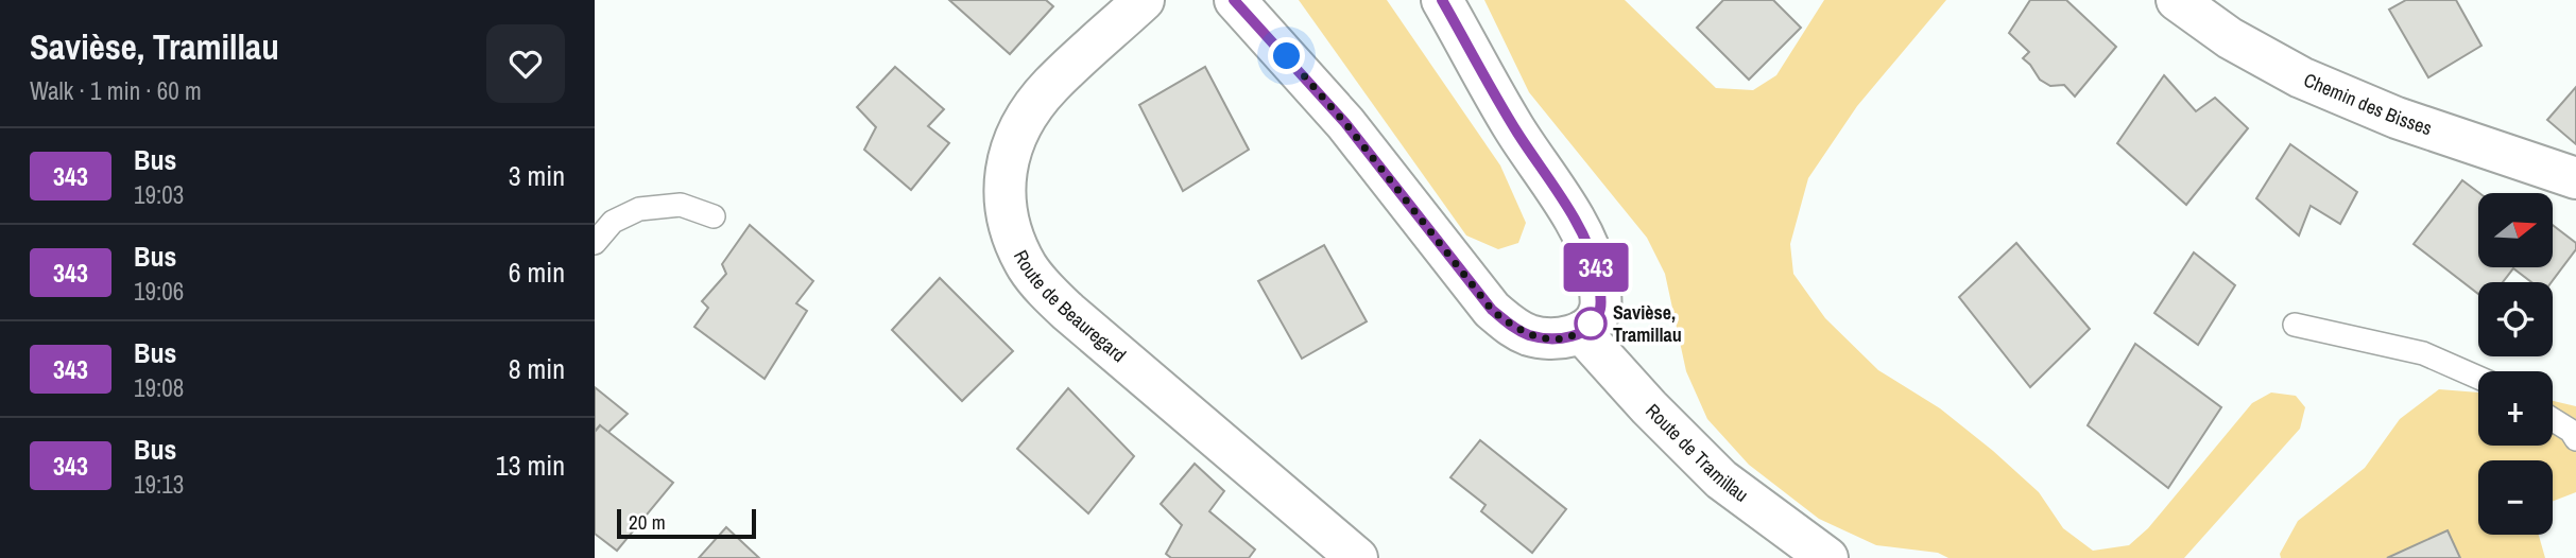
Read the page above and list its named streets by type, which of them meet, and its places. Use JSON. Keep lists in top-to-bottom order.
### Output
{
  "streets": {
    "street": ["Chemin des Bisses", "Route de Beauregard", "Route de Tramillau"]
  },
  "places": ["Savièse, Tramillau"],
  "lines": ["bus line 343"],
  "scale_bar": "20 m",
  "north": "right",
  "page": {
    "heading": ["Savièse, Tramillau", "Walk · 1 min · 60 m"],
    "on_map": "343",
    "list": [
      {
        "mark": "343",
        "name": "Bus",
        "note": "19:03",
        "value": "3 min"
      },
      {
        "mark": "343",
        "name": "Bus",
        "note": "19:06",
        "value": "6 min"
      },
      {
        "mark": "343",
        "name": "Bus",
        "note": "19:08",
        "value": "8 min"
      },
      {
        "mark": "343",
        "name": "Bus",
        "note": "19:13",
        "value": "13 min"
      }
    ],
    "map_buttons": ["+", "−"],
    "scale": "20 m"
  }
}
